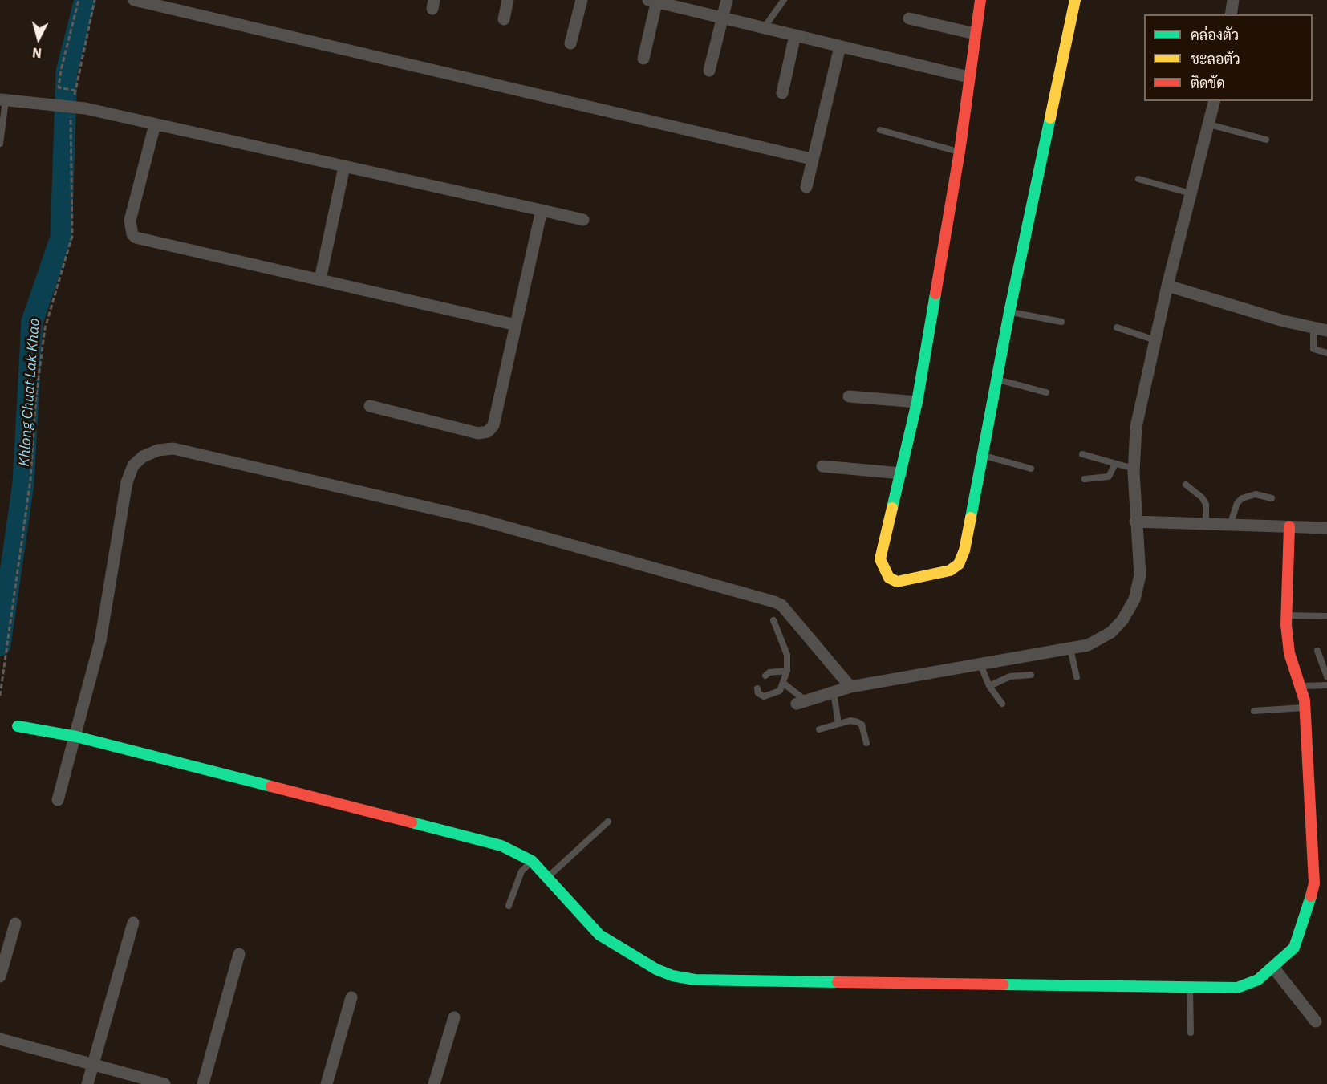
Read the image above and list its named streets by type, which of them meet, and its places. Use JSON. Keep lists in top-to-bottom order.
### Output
{
  "water": ["Khlong Chuat Lak Khao"],
  "legend": ["คล่องตัว", "ชะลอตัว", "ติดขัด"],
  "north": "bottom"
}
